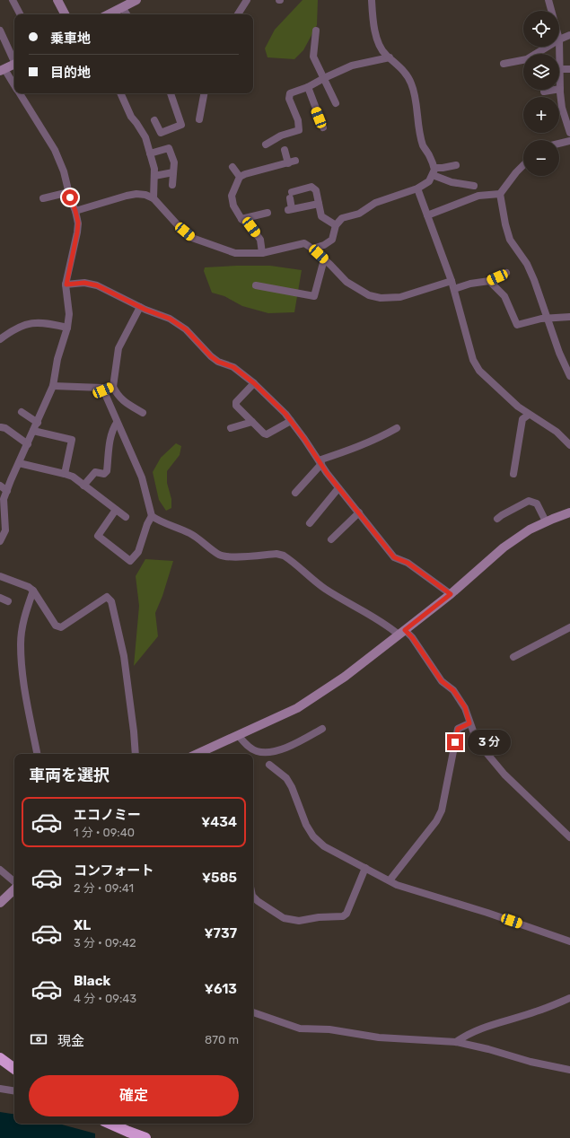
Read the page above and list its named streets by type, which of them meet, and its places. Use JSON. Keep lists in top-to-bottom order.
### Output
{
  "page": {
    "map_buttons": ["+", "−"],
    "banner": ["乗車地", "目的地"],
    "bubble": "3 分",
    "heading": "車両を選択",
    "list": [
      {
        "name": "エコノミー",
        "note": "1 分 · 09:40",
        "value": "¥434"
      },
      {
        "name": "コンフォート",
        "note": "2 分 · 09:41",
        "value": "¥585"
      },
      {
        "name": "XL",
        "note": "3 分 · 09:42",
        "value": "¥737"
      },
      {
        "name": "Black",
        "note": "4 分 · 09:43",
        "value": "¥613"
      }
    ],
    "pay": ["現金", "870 m"],
    "buttons": "確定"
  }
}
